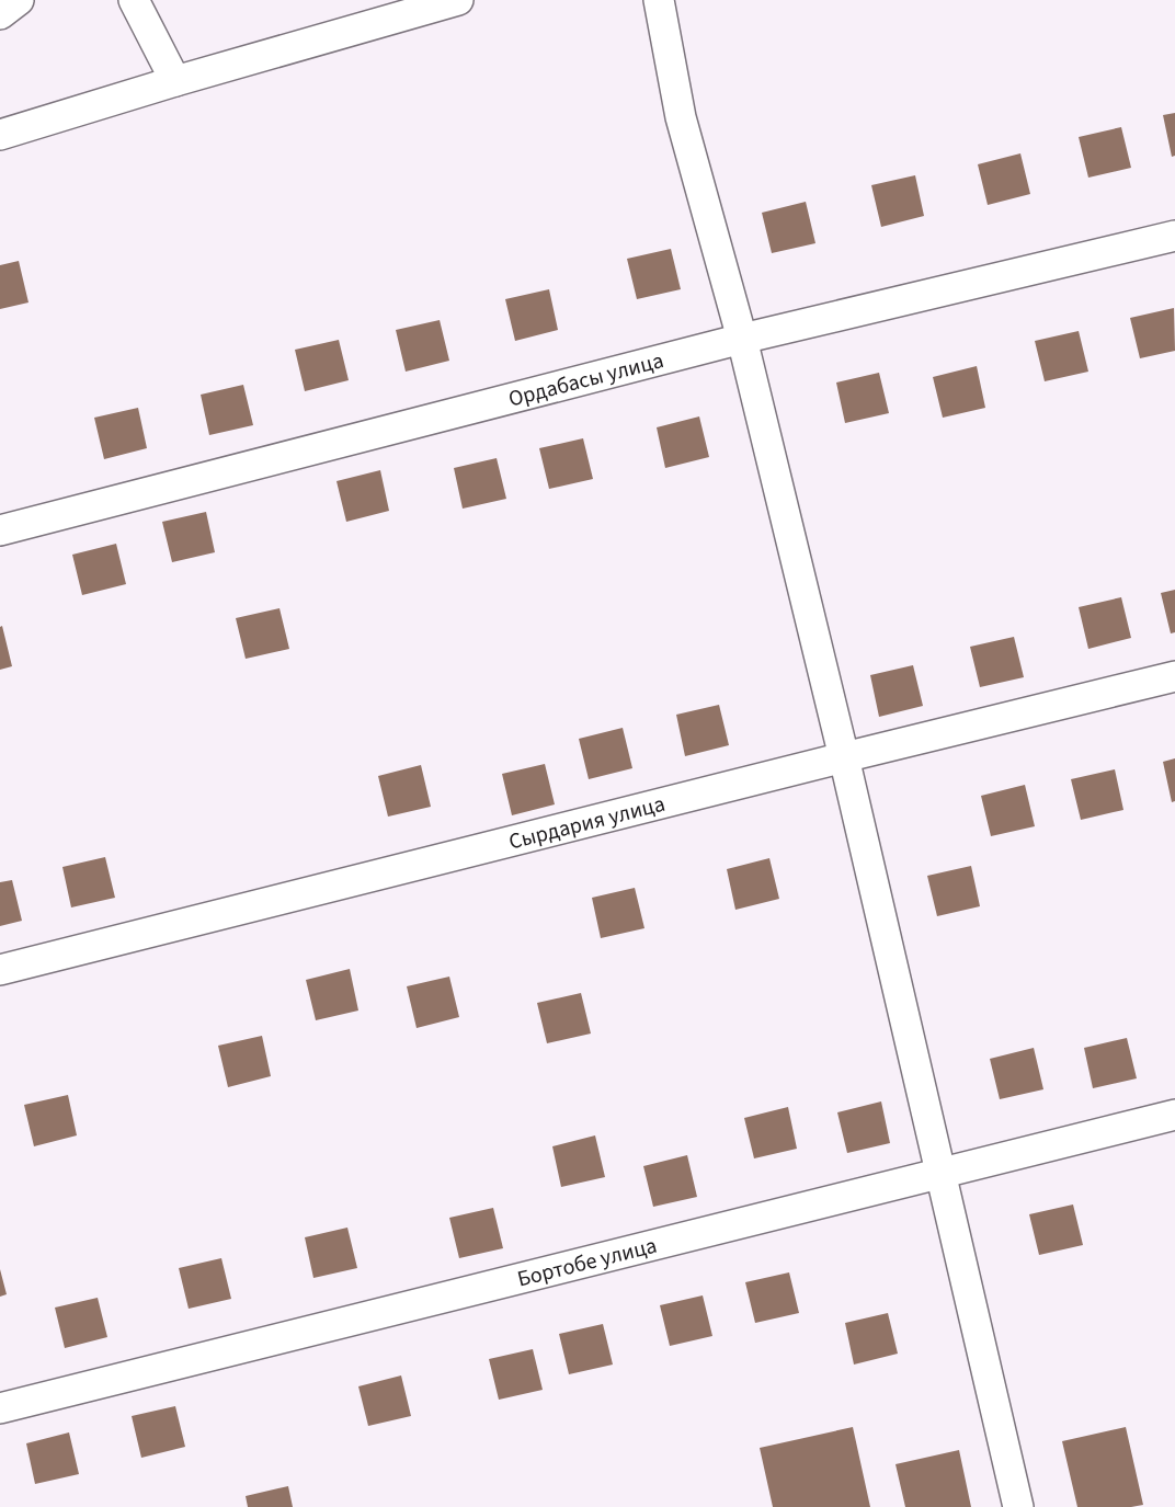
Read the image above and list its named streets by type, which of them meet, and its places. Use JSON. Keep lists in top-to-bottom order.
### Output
{
  "streets": {
    "street": ["Ордабасы улица", "Сырдария улица", "Бортобе улица"]
  }
}
